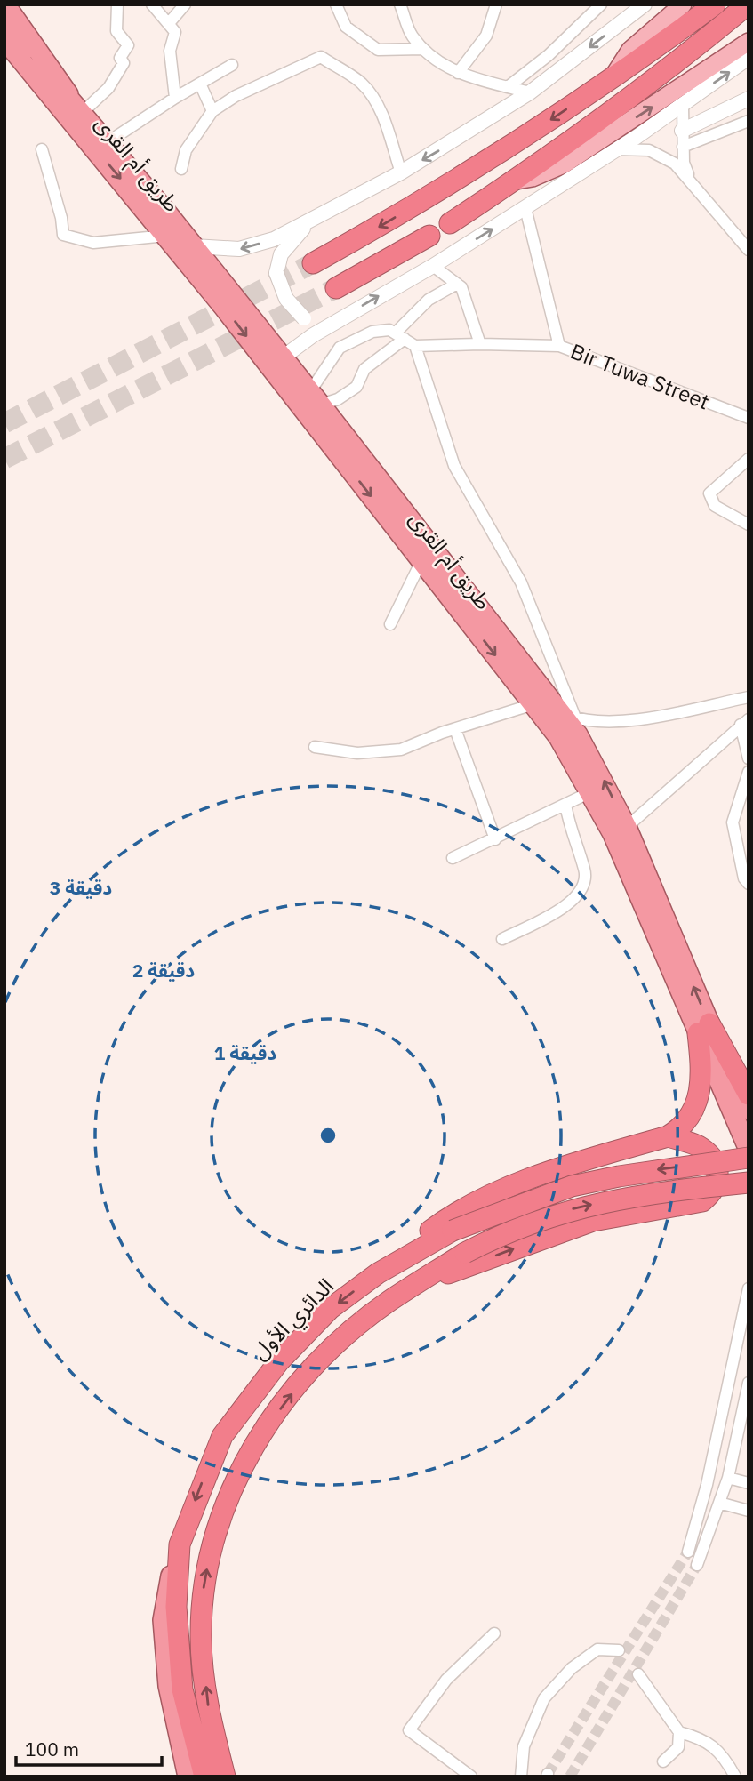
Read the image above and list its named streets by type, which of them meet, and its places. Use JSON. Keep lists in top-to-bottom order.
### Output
{
  "streets": {
    "highway": ["طريق أم القرى", "الدائري الأول"],
    "street": ["Bir Tuwa Street"]
  },
  "scale_bar": "100 m",
  "rings": ["3 دقيقة", "2 دقيقة", "1 دقيقة"]
}
